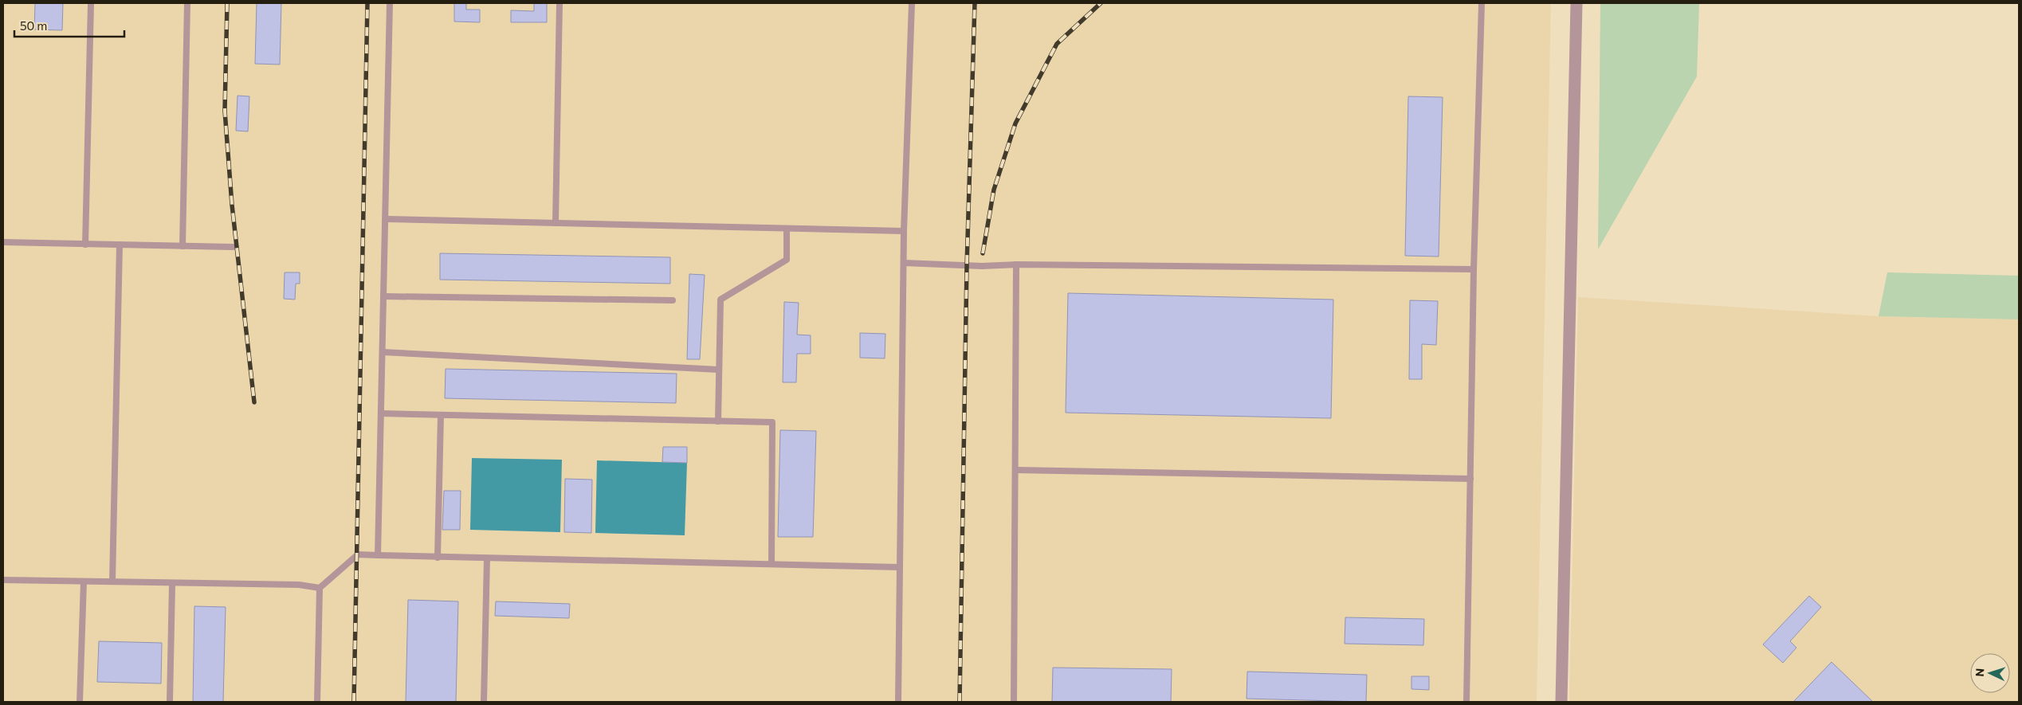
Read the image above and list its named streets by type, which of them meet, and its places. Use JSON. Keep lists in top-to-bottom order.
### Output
{
  "scale_bar": "50 m",
  "north": "left"
}
